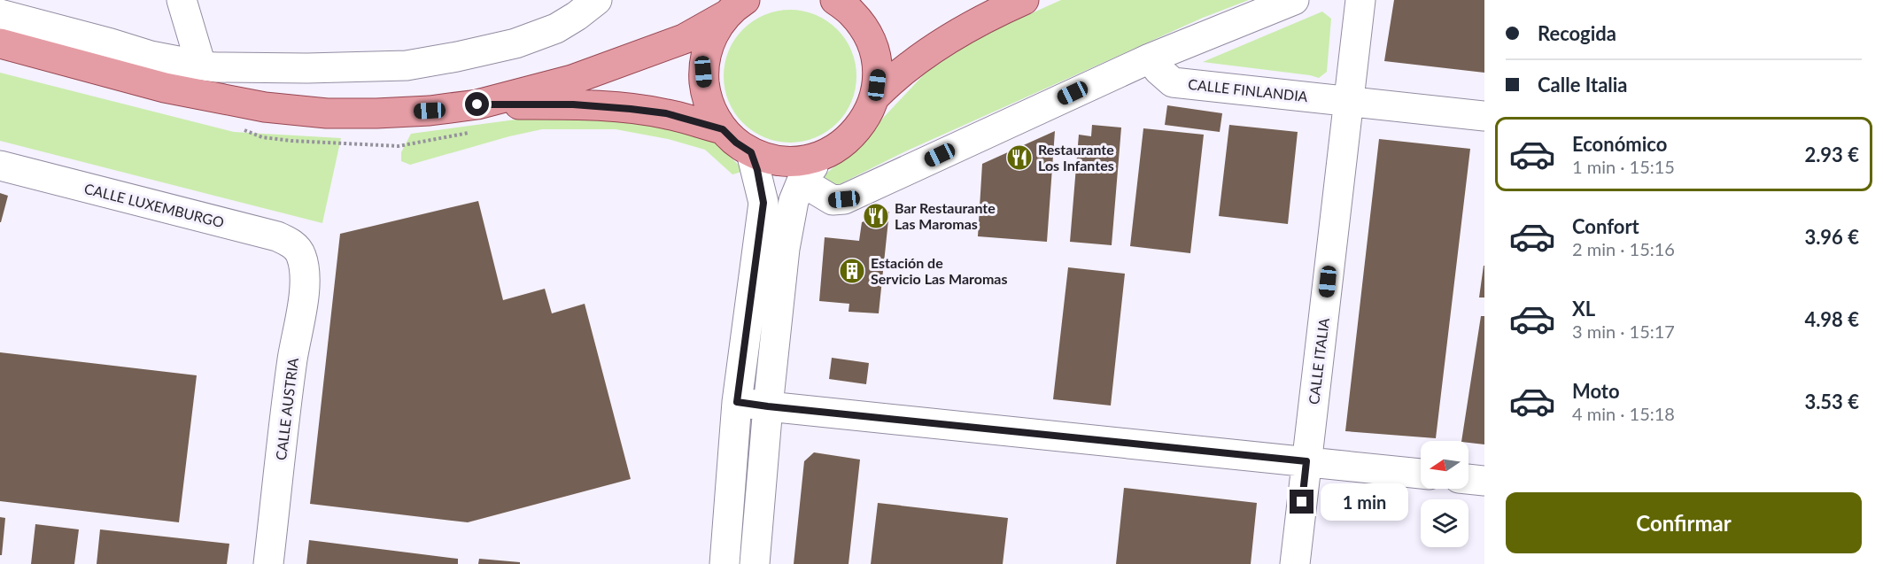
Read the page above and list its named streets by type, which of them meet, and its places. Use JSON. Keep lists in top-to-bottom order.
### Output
{
  "streets": {
    "street": [
      "CALLE FINLANDIA",
      "CALLE LUXEMBURGO",
      "CALLE ITALIA",
      "CALLE AUSTRIA"
    ]
  },
  "crossings": [
    ["CALLE FINLANDIA", "CALLE ITALIA"],
    ["CALLE LUXEMBURGO", "CALLE AUSTRIA"]
  ],
  "places": {
    "restaurant": ["Restaurante Los Infantes", "Bar Restaurante Las Maromas"],
    "building": ["Estación de Servicio Las Maromas"]
  },
  "north": "left",
  "page": {
    "banner": ["Recogida", "Calle Italia"],
    "list": [
      {
        "name": "Económico",
        "note": "1 min · 15:15",
        "value": "2.93 €"
      },
      {
        "name": "Confort",
        "note": "2 min · 15:16",
        "value": "3.96 €"
      },
      {
        "name": "XL",
        "note": "3 min · 15:17",
        "value": "4.98 €"
      },
      {
        "name": "Moto",
        "note": "4 min · 15:18",
        "value": "3.53 €"
      }
    ],
    "buttons": "Confirmar",
    "bubble": "1 min"
  }
}
